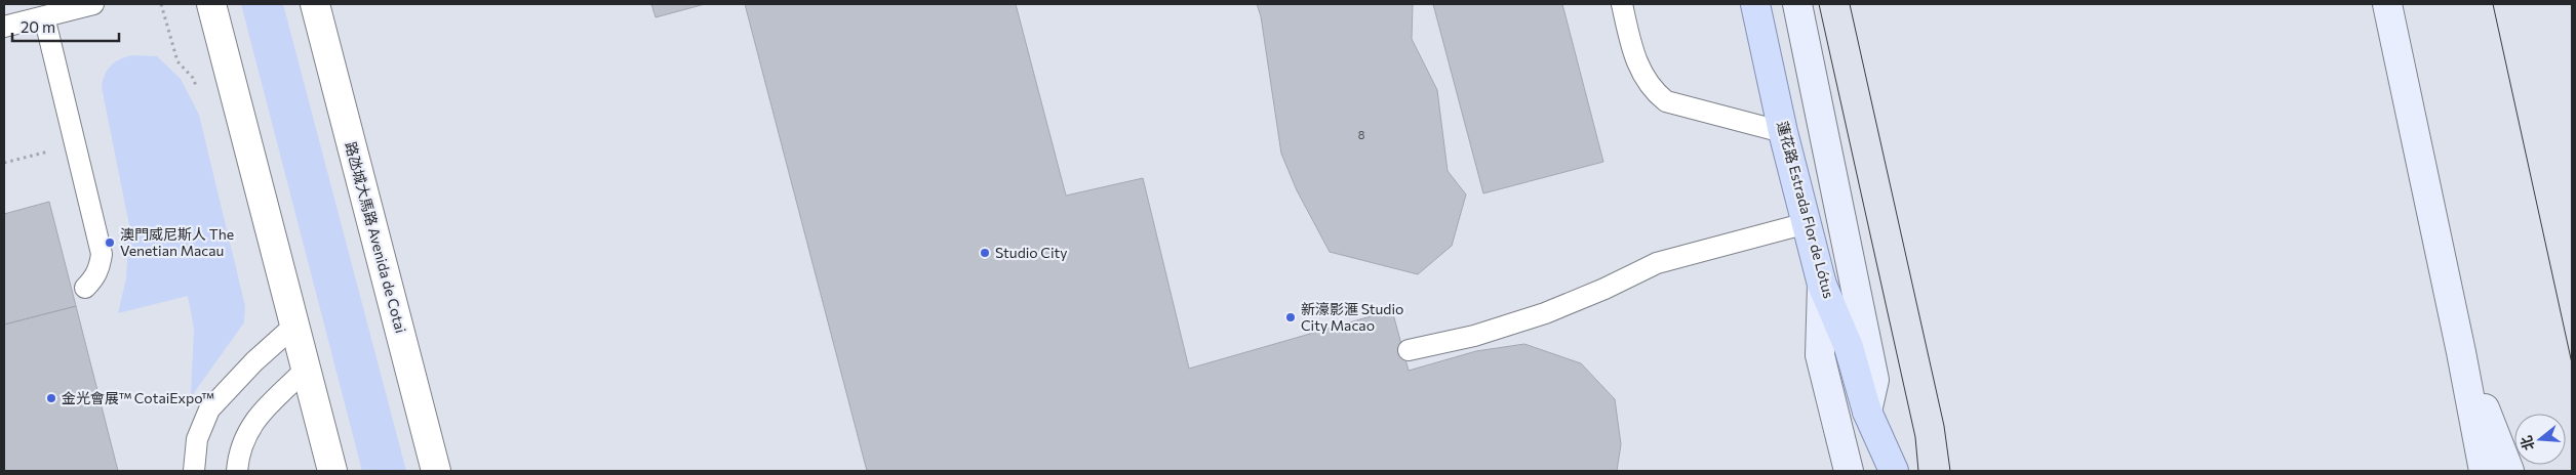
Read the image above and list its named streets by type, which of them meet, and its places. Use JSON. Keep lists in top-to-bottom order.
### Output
{
  "streets": {
    "main road": ["蓮花路 Estrada Flor de Lótus"],
    "street": ["路氹城大馬路 Avenida de Cotai"]
  },
  "places": [
    "澳門威尼斯人 The Venetian Macau",
    "Studio City",
    "新濠影滙 Studio City Macao",
    "金光會展™ CotaiExpo™"
  ],
  "house_numbers": ["8"],
  "scale_bar": "20 m",
  "north": "left"
}
